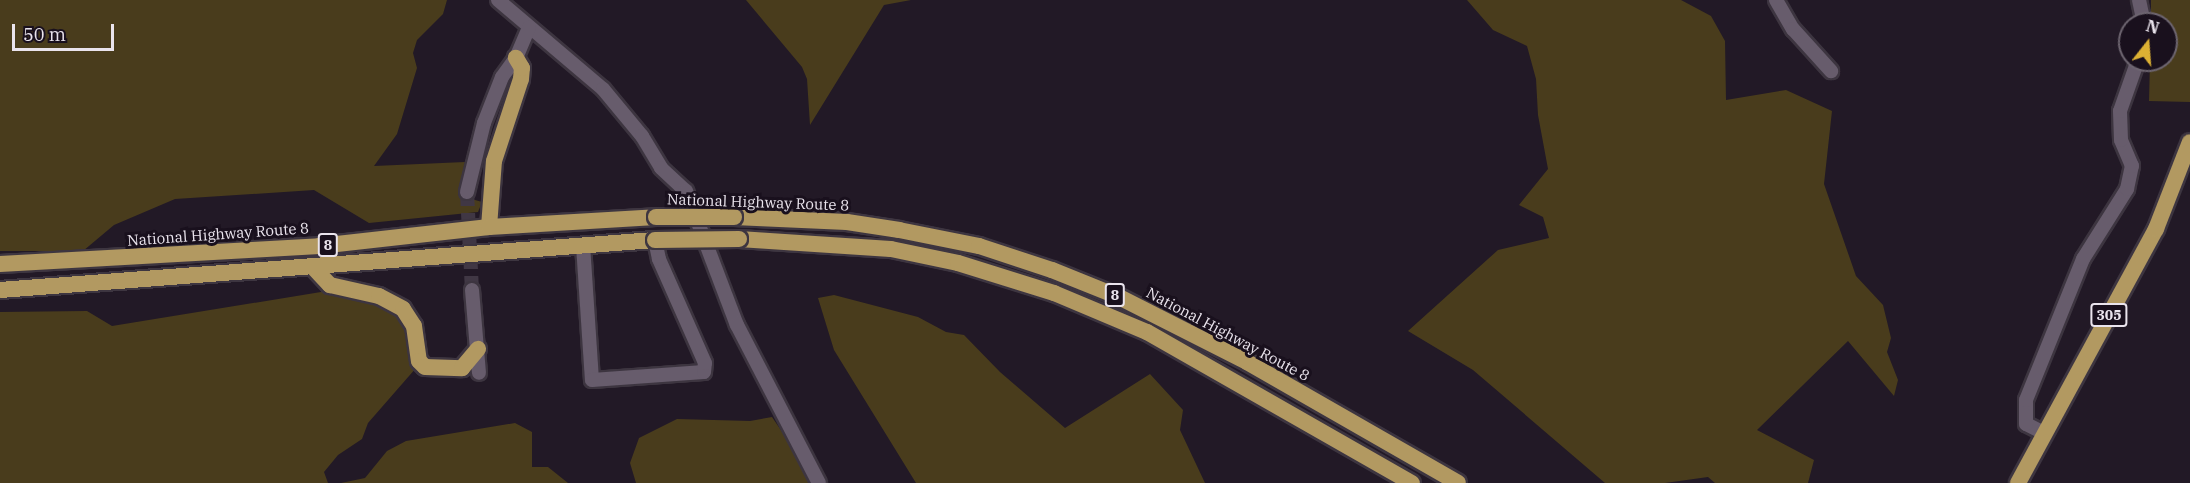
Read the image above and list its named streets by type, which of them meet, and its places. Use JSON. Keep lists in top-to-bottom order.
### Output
{
  "streets": {
    "highway": ["National Highway Route 8", "8", "305"]
  },
  "scale_bar": "50 m",
  "north": "top"
}
